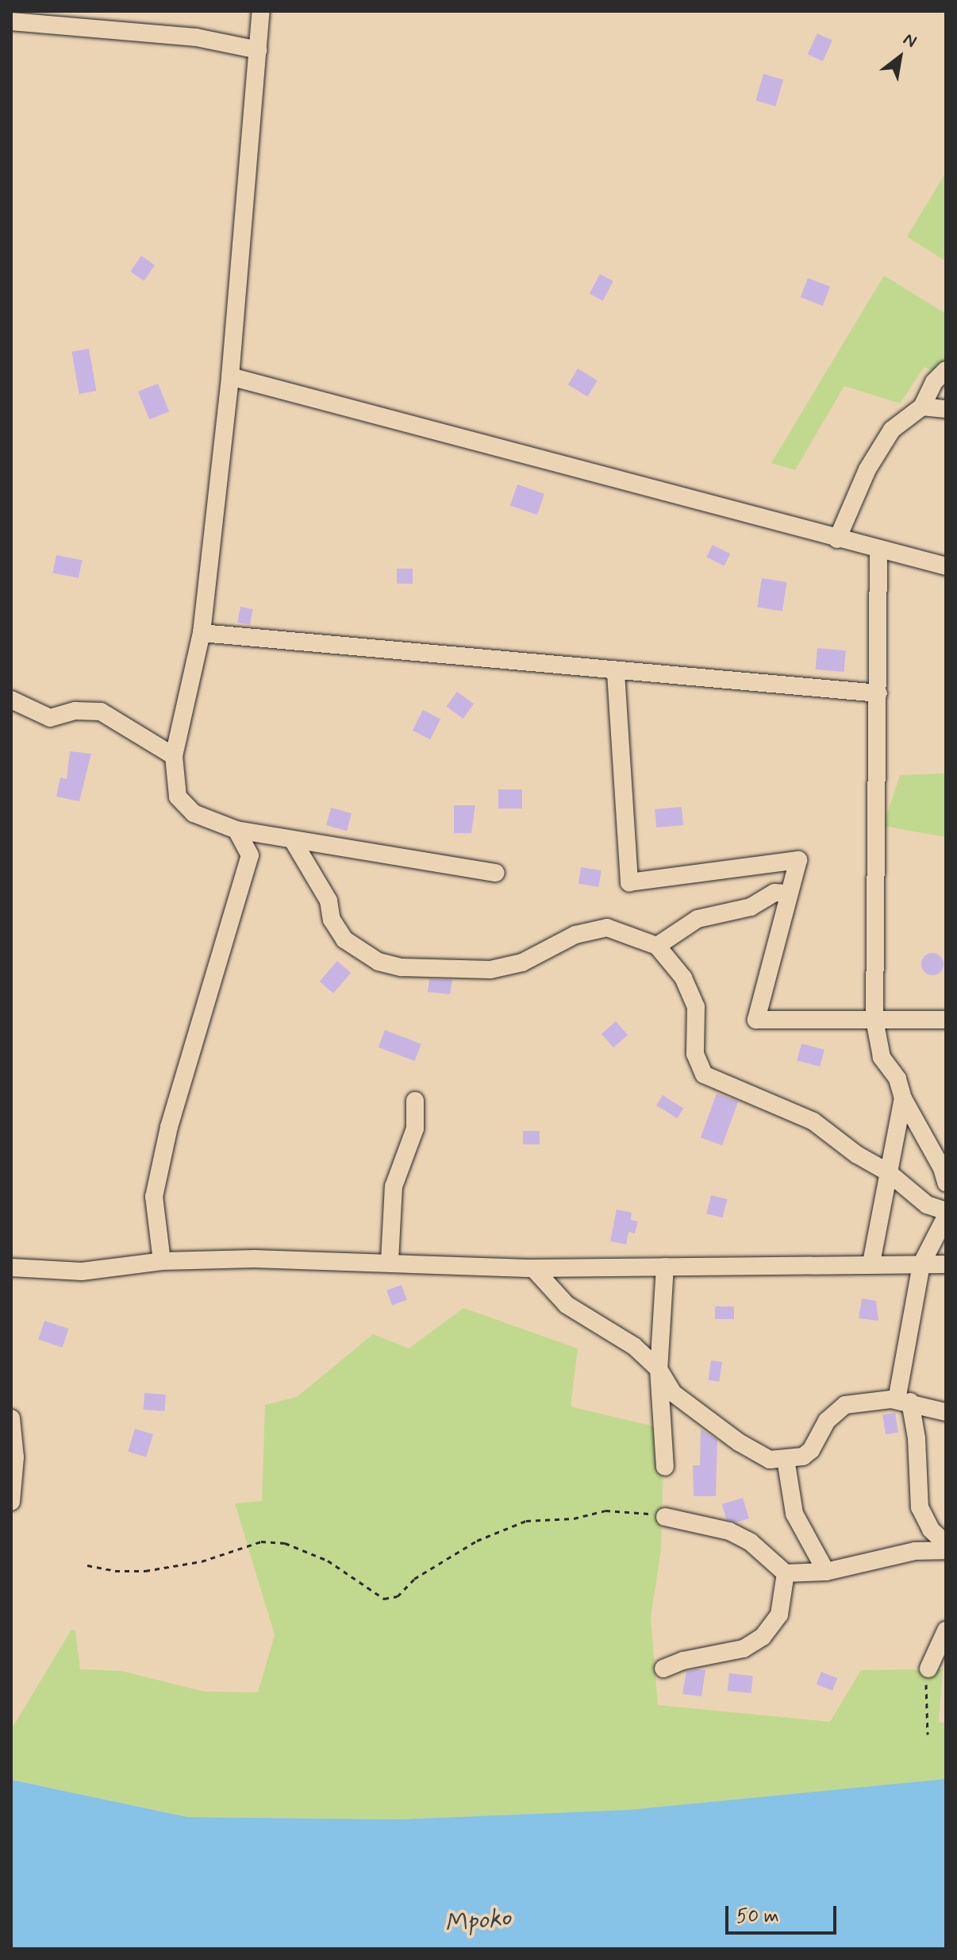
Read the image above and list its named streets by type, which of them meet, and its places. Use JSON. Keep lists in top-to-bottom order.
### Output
{
  "water": ["Mpoko"],
  "scale_bar": "50 m",
  "north": "top right"
}
